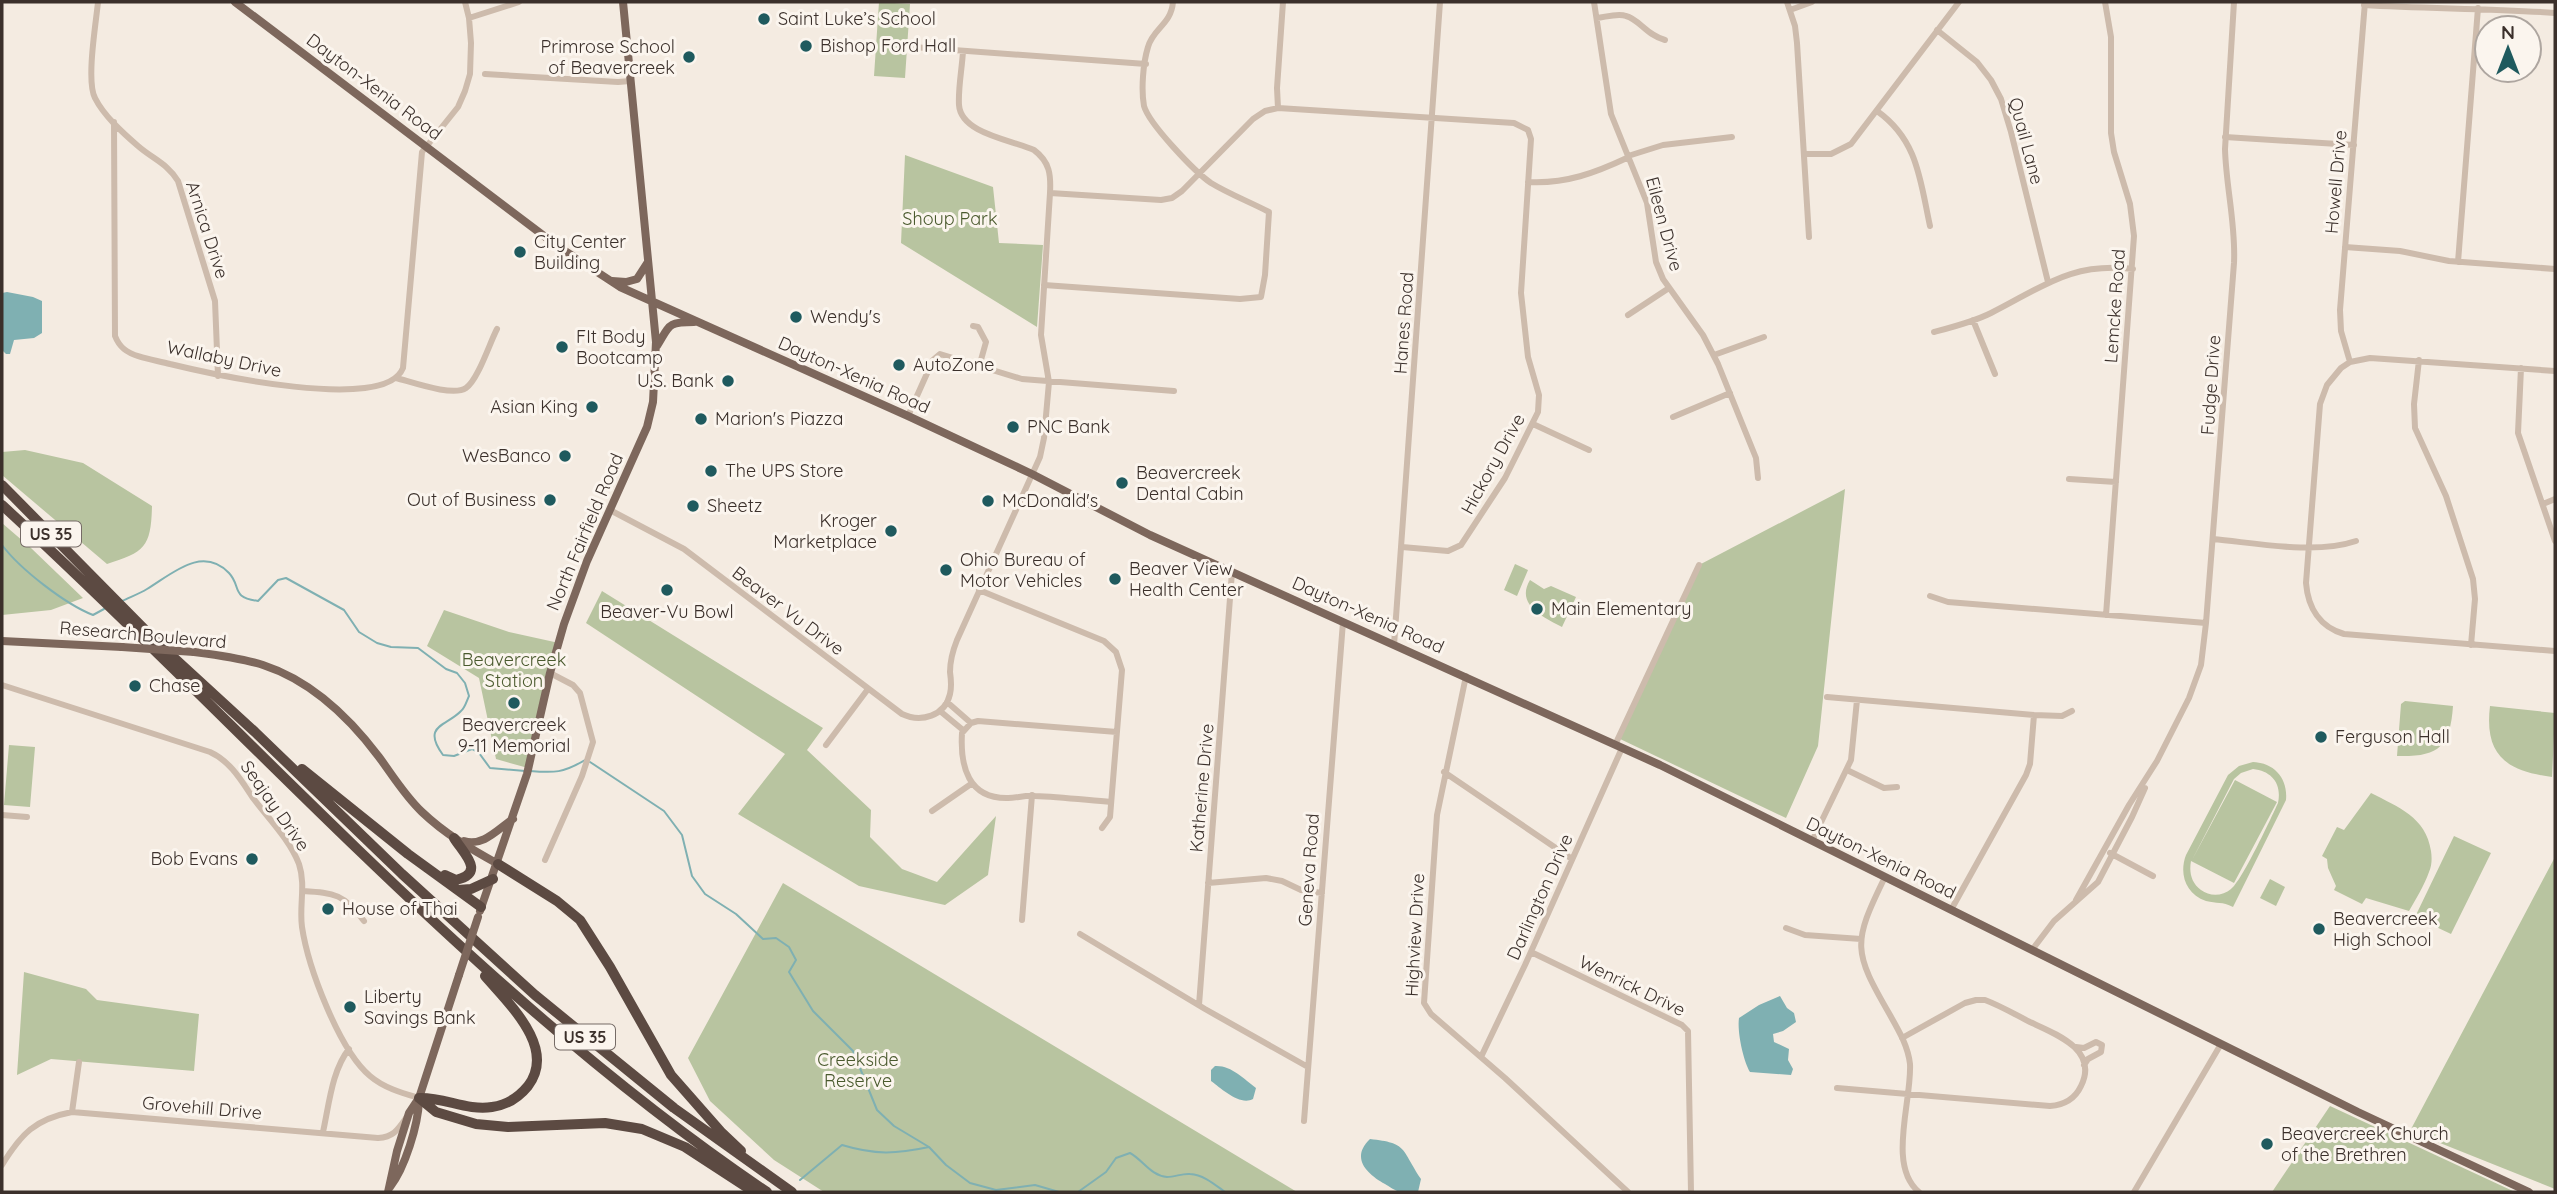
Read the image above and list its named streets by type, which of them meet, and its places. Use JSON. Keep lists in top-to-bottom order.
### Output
{
  "streets": {
    "highway": ["US 35"],
    "main road": ["Dayton-Xenia Road", "North Fairfield Road", "Research Boulevard"],
    "street": [
      "Quail Lane",
      "Howell Drive",
      "Eileen Drive",
      "Arnica Drive",
      "Lemcke Road",
      "Hanes Road",
      "Wallaby Drive",
      "Fudge Drive",
      "Hickory Drive",
      "Beaver Vu Drive",
      "Katherine Drive",
      "Seajay Drive",
      "Geneva Road",
      "Darlington Drive",
      "Highview Drive",
      "Wenrick Drive",
      "Grovehill Drive"
    ]
  },
  "crossings": [
    ["Dayton-Xenia Road", "Hanes Road"],
    ["Dayton-Xenia Road", "Fudge Drive"],
    ["Dayton-Xenia Road", "North Fairfield Road"],
    ["Dayton-Xenia Road", "Katherine Drive"],
    ["Dayton-Xenia Road", "Geneva Road"],
    ["Dayton-Xenia Road", "Darlington Drive"],
    ["Dayton-Xenia Road", "Highview Drive"],
    ["Arnica Drive", "Wallaby Drive"],
    ["Hanes Road", "Hickory Drive"],
    ["North Fairfield Road", "Beaver Vu Drive"],
    ["North Fairfield Road", "Research Boulevard"],
    ["North Fairfield Road", "Seajay Drive"],
    ["North Fairfield Road", "Grovehill Drive"],
    ["Darlington Drive", "Highview Drive"],
    ["Darlington Drive", "Wenrick Drive"]
  ],
  "parks": ["Shoup Park", "Beavercreek Station", "Creekside Reserve"],
  "places": [
    "Saint Luke’s School",
    "Bishop Ford Hall",
    "Primrose School of Beavercreek",
    "City Center Building",
    "Wendy's",
    "FIt Body Bootcamp",
    "AutoZone",
    "U.S. Bank",
    "Asian King",
    "Marion's Piazza",
    "PNC Bank",
    "WesBanco",
    "The UPS Store",
    "Beavercreek Dental Cabin",
    "Out of Business",
    "McDonald's",
    "Sheetz",
    "Kroger Marketplace",
    "Ohio Bureau of Motor Vehicles",
    "Beaver View Health Center",
    "Beaver-Vu Bowl",
    "Main Elementary",
    "Chase",
    "Beavercreek 9-11 Memorial",
    "Ferguson Hall",
    "Bob Evans",
    "House of Thai",
    "Beavercreek High School",
    "Liberty Savings Bank",
    "Beavercreek Church of the Brethren"
  ],
  "north": "top"
}
